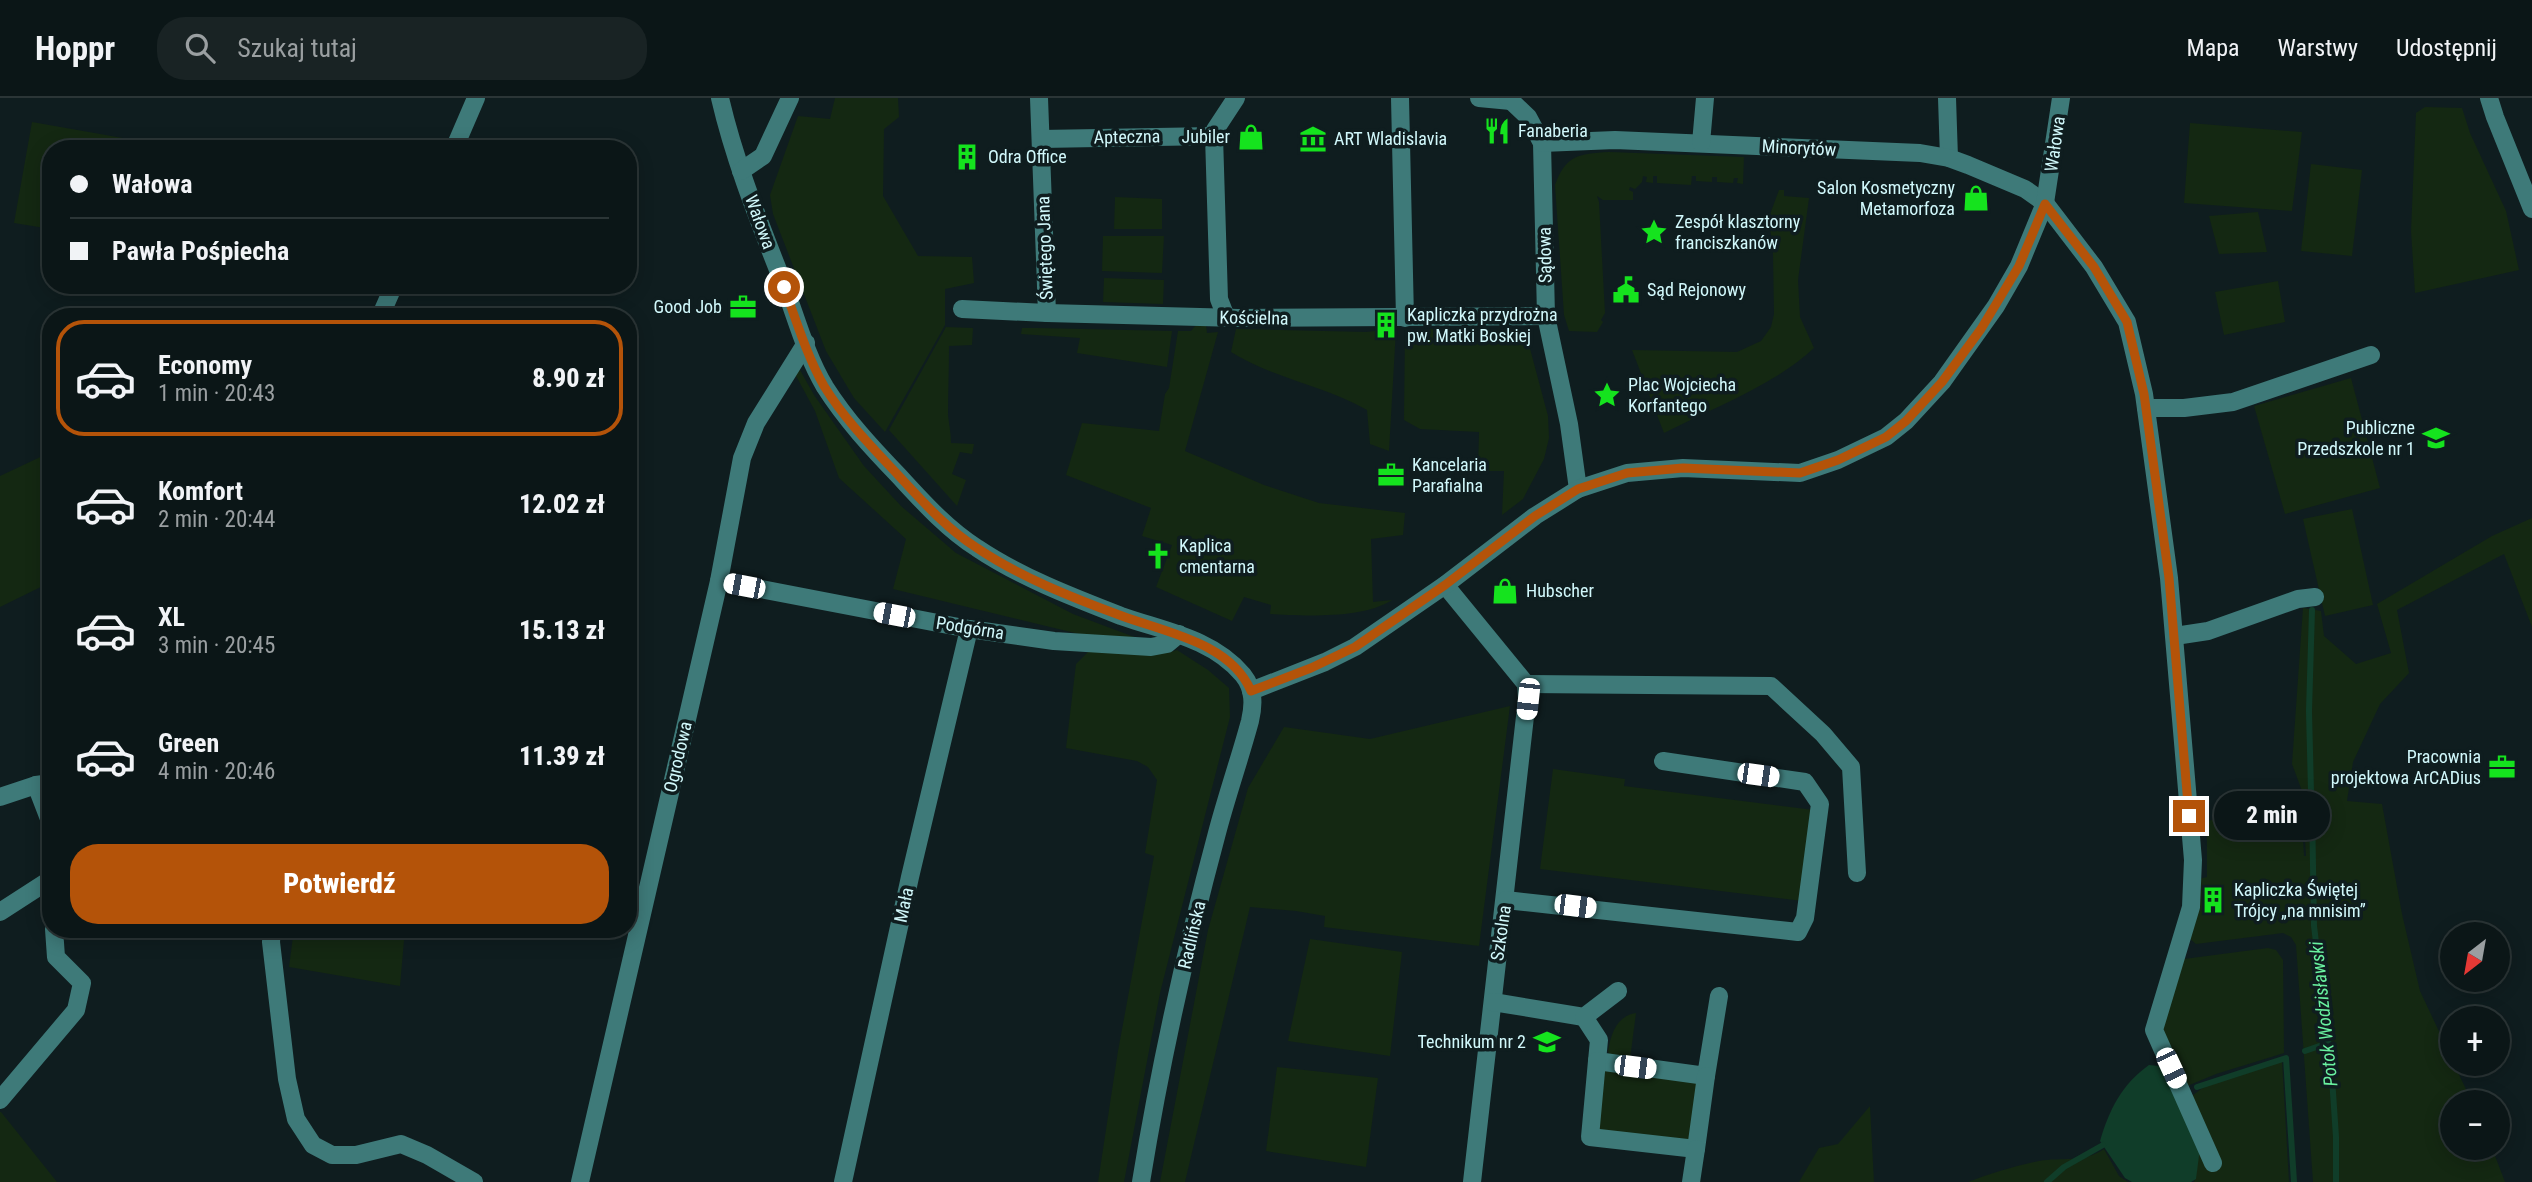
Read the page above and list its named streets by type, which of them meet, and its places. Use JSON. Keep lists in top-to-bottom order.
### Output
{
  "streets": {
    "street": [
      "Apteczna",
      "Wałowa",
      "Minorytów",
      "Świętego Jana",
      "Sądowa",
      "Kościelna",
      "Podgórna",
      "Ogrodowa",
      "Mała",
      "Szkolna",
      "Radlińska"
    ]
  },
  "crossings": [
    ["Apteczna", "Świętego Jana"],
    ["Wałowa", "Minorytów"],
    ["Wałowa", "Sądowa"],
    ["Wałowa", "Podgórna"],
    ["Wałowa", "Ogrodowa"],
    ["Wałowa", "Radlińska"],
    ["Minorytów", "Sądowa"],
    ["Świętego Jana", "Kościelna"],
    ["Sądowa", "Kościelna"],
    ["Podgórna", "Ogrodowa"],
    ["Podgórna", "Mała"]
  ],
  "water": ["Potok Wodzisławski"],
  "places": {
    "restaurant": ["Fanaberia"],
    "shop": ["Jubiler", "Salon Kosmetyczny Metamorfoza", "Hubscher"],
    "museum": ["ART Wladislavia"],
    "building": ["Odra Office", "Kapliczka przydrożna pw. Matki Boskiej", "Kapliczka Świętej Trójcy „na mnisim”"],
    "place": ["Zespół klasztorny franciszkanów", "Plac Wojciecha Korfantego"],
    "public building": ["Sąd Rejonowy"],
    "office": ["Good Job", "Kancelaria Parafialna", "Pracownia projektowa ArCADius"],
    "school or university": ["Publiczne Przedszkole nr 1", "Technikum nr 2"],
    "church": ["Kaplica cmentarna"]
  },
  "north": "bottom left",
  "page": {
    "header": "Hoppr",
    "search": "Szukaj tutaj",
    "nav": ["Mapa", "Warstwy", "Udostępnij"],
    "banner": ["Wałowa", "Pawła Pośpiecha"],
    "list": [
      {
        "name": "Economy",
        "note": "1 min · 20:43",
        "value": "8.90 zł"
      },
      {
        "name": "Komfort",
        "note": "2 min · 20:44",
        "value": "12.02 zł"
      },
      {
        "name": "XL",
        "note": "3 min · 20:45",
        "value": "15.13 zł"
      },
      {
        "name": "Green",
        "note": "4 min · 20:46",
        "value": "11.39 zł"
      }
    ],
    "bubble": "2 min",
    "buttons": "Potwierdź",
    "map_buttons": ["+", "−"]
  }
}
